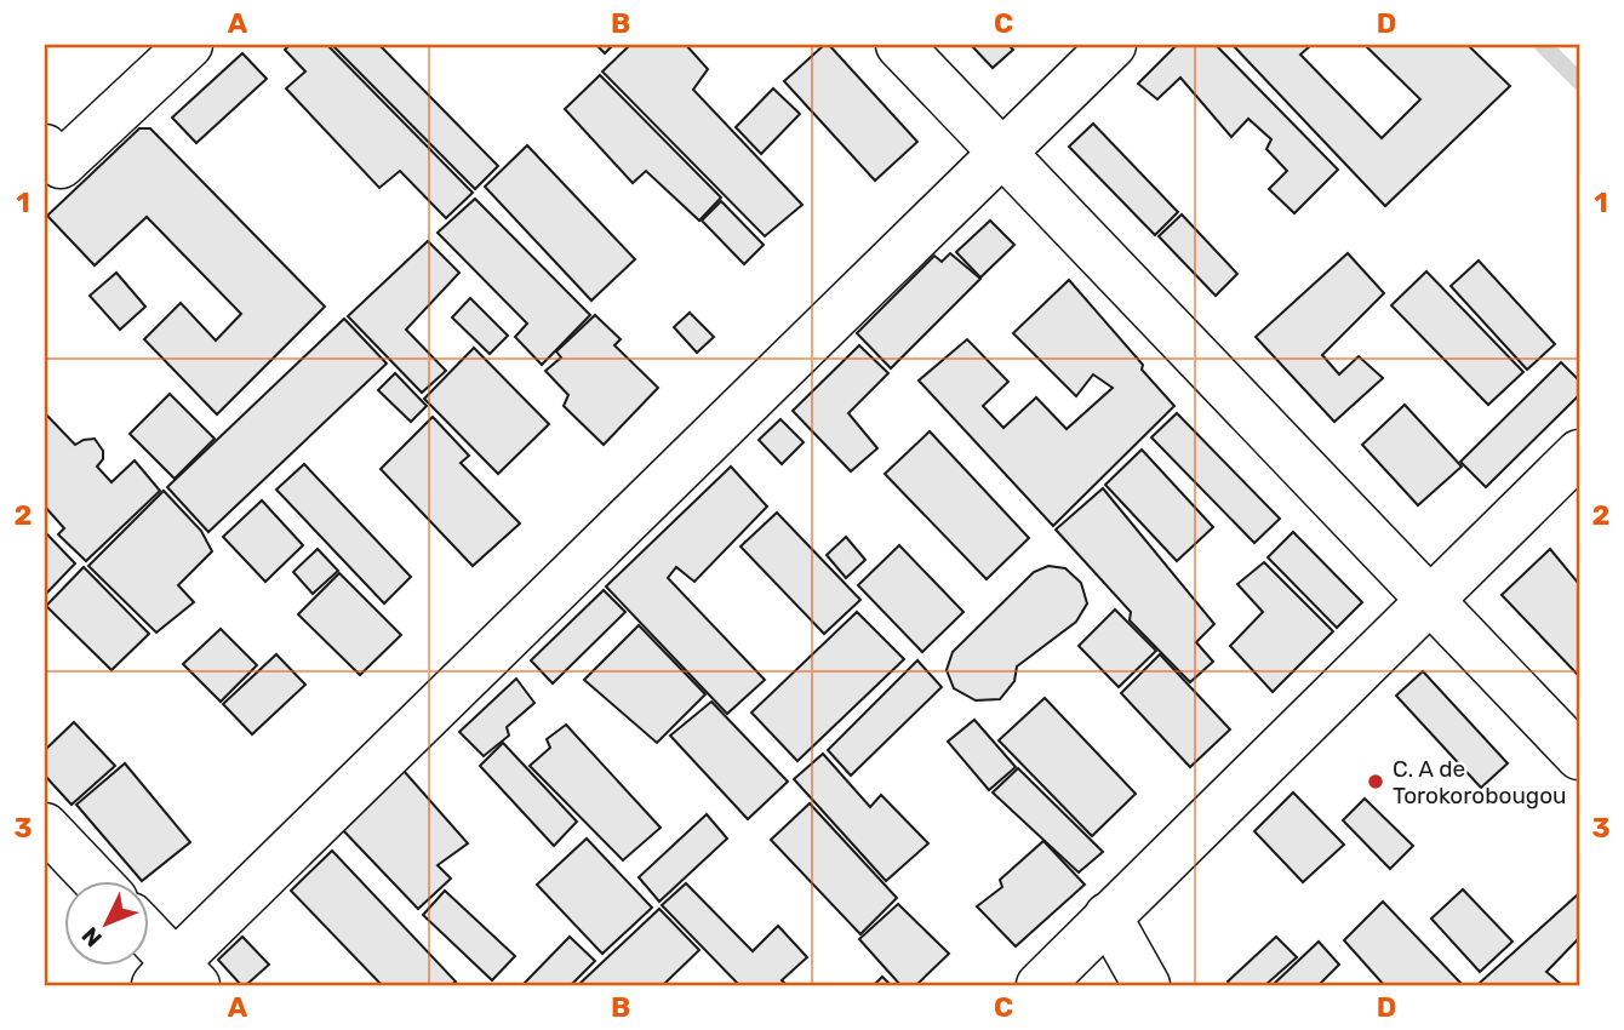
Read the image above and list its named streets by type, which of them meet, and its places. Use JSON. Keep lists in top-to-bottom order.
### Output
{
  "places": ["C. A de Torokorobougou"],
  "north": "bottom left",
  "grid": {
    "columns": [
      "A",
      "B",
      "C",
      "D"
    ],
    "rows": ["1", "2", "3"]
  }
}
